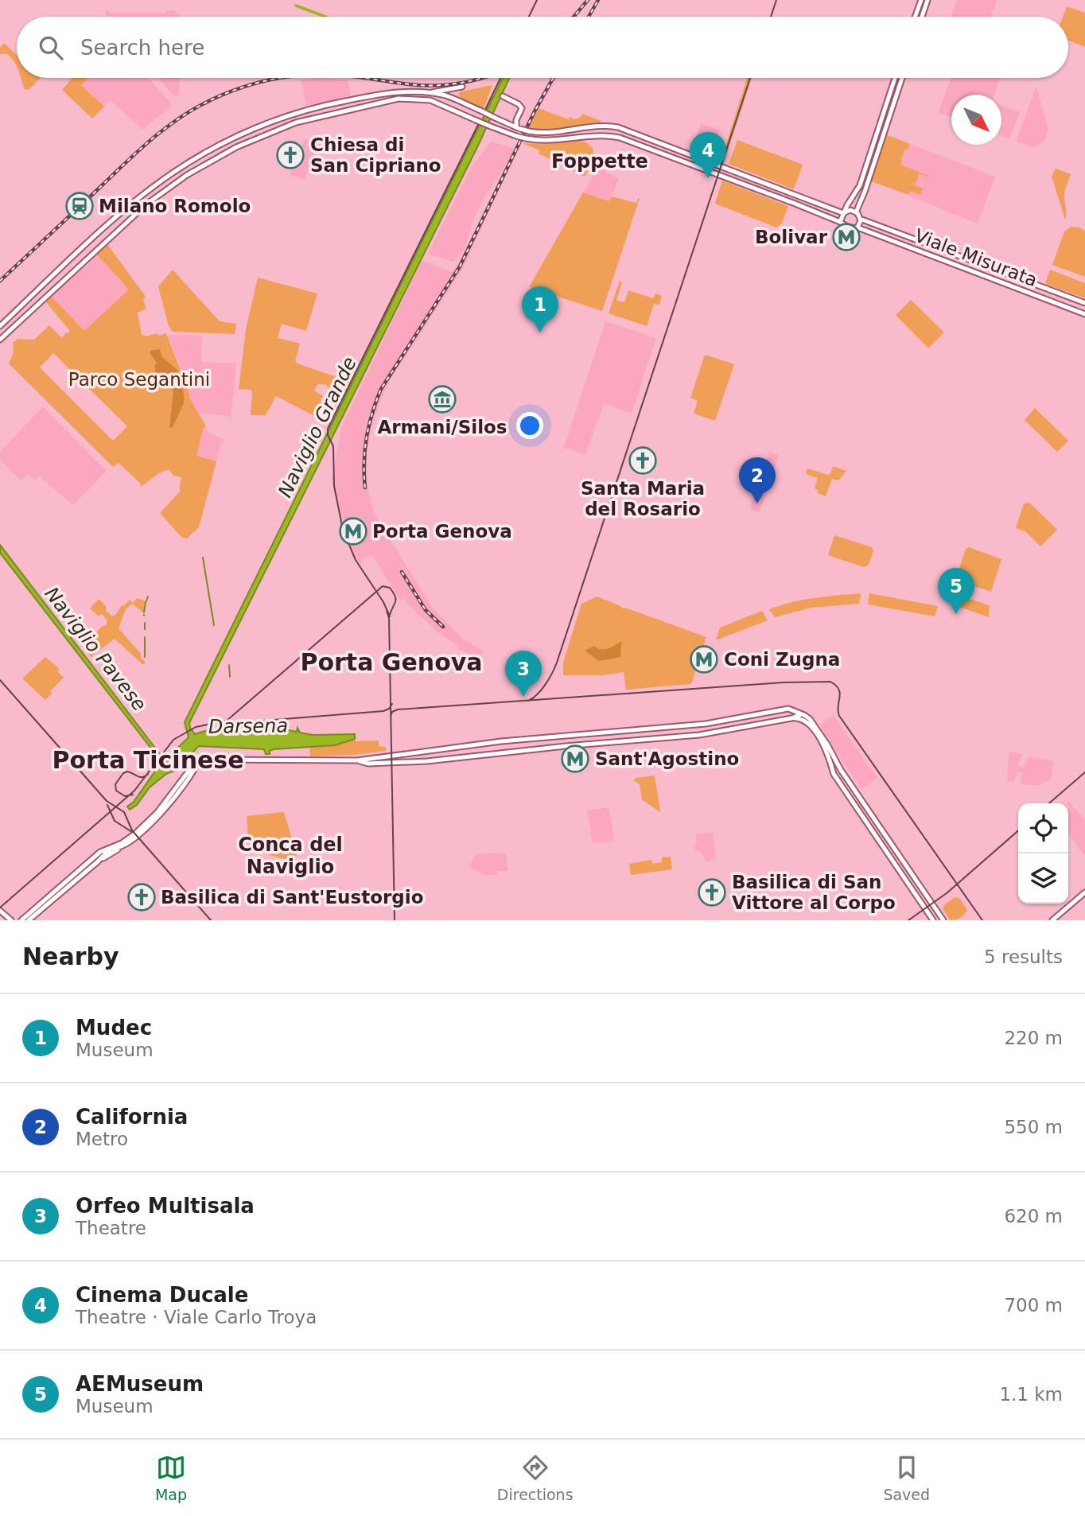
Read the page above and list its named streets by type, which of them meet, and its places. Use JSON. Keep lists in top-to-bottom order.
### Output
{
  "streets": {
    "main road": ["Viale Misurata"]
  },
  "districts": [
    "Foppette",
    "Porta Genova",
    "Porta Ticinese",
    "Conca del Naviglio"
  ],
  "water": ["Naviglio Grande", "Naviglio Pavese", "Darsena"],
  "parks": ["Parco Segantini"],
  "places": {
    "church": [
      "Chiesa di San Cipriano",
      "Santa Maria del Rosario",
      "Basilica di San Vittore al Corpo",
      "Basilica di Sant'Eustorgio"
    ],
    "station": ["Milano Romolo"],
    "metro station": [
      "Bolivar",
      "Porta Genova",
      "Coni Zugna",
      "Sant'Agostino"
    ],
    "museum": ["Armani/Silos"]
  },
  "north": "bottom right",
  "page": {
    "search": "Search here",
    "pins": [
      "4",
      "1",
      "2",
      "5",
      "3"
    ],
    "heading": ["Nearby", "5 results"],
    "list": [
      {
        "mark": "1",
        "name": "Mudec",
        "note": "Museum",
        "value": "220 m"
      },
      {
        "mark": "2",
        "name": "California",
        "note": "Metro",
        "value": "550 m"
      },
      {
        "mark": "3",
        "name": "Orfeo Multisala",
        "note": "Theatre",
        "value": "620 m"
      },
      {
        "mark": "4",
        "name": "Cinema Ducale",
        "note": "Theatre · Viale Carlo Troya",
        "value": "700 m"
      },
      {
        "mark": "5",
        "name": "AEMuseum",
        "note": "Museum",
        "value": "1.1 km"
      }
    ],
    "nav": ["Map", "Directions", "Saved"]
  }
}
